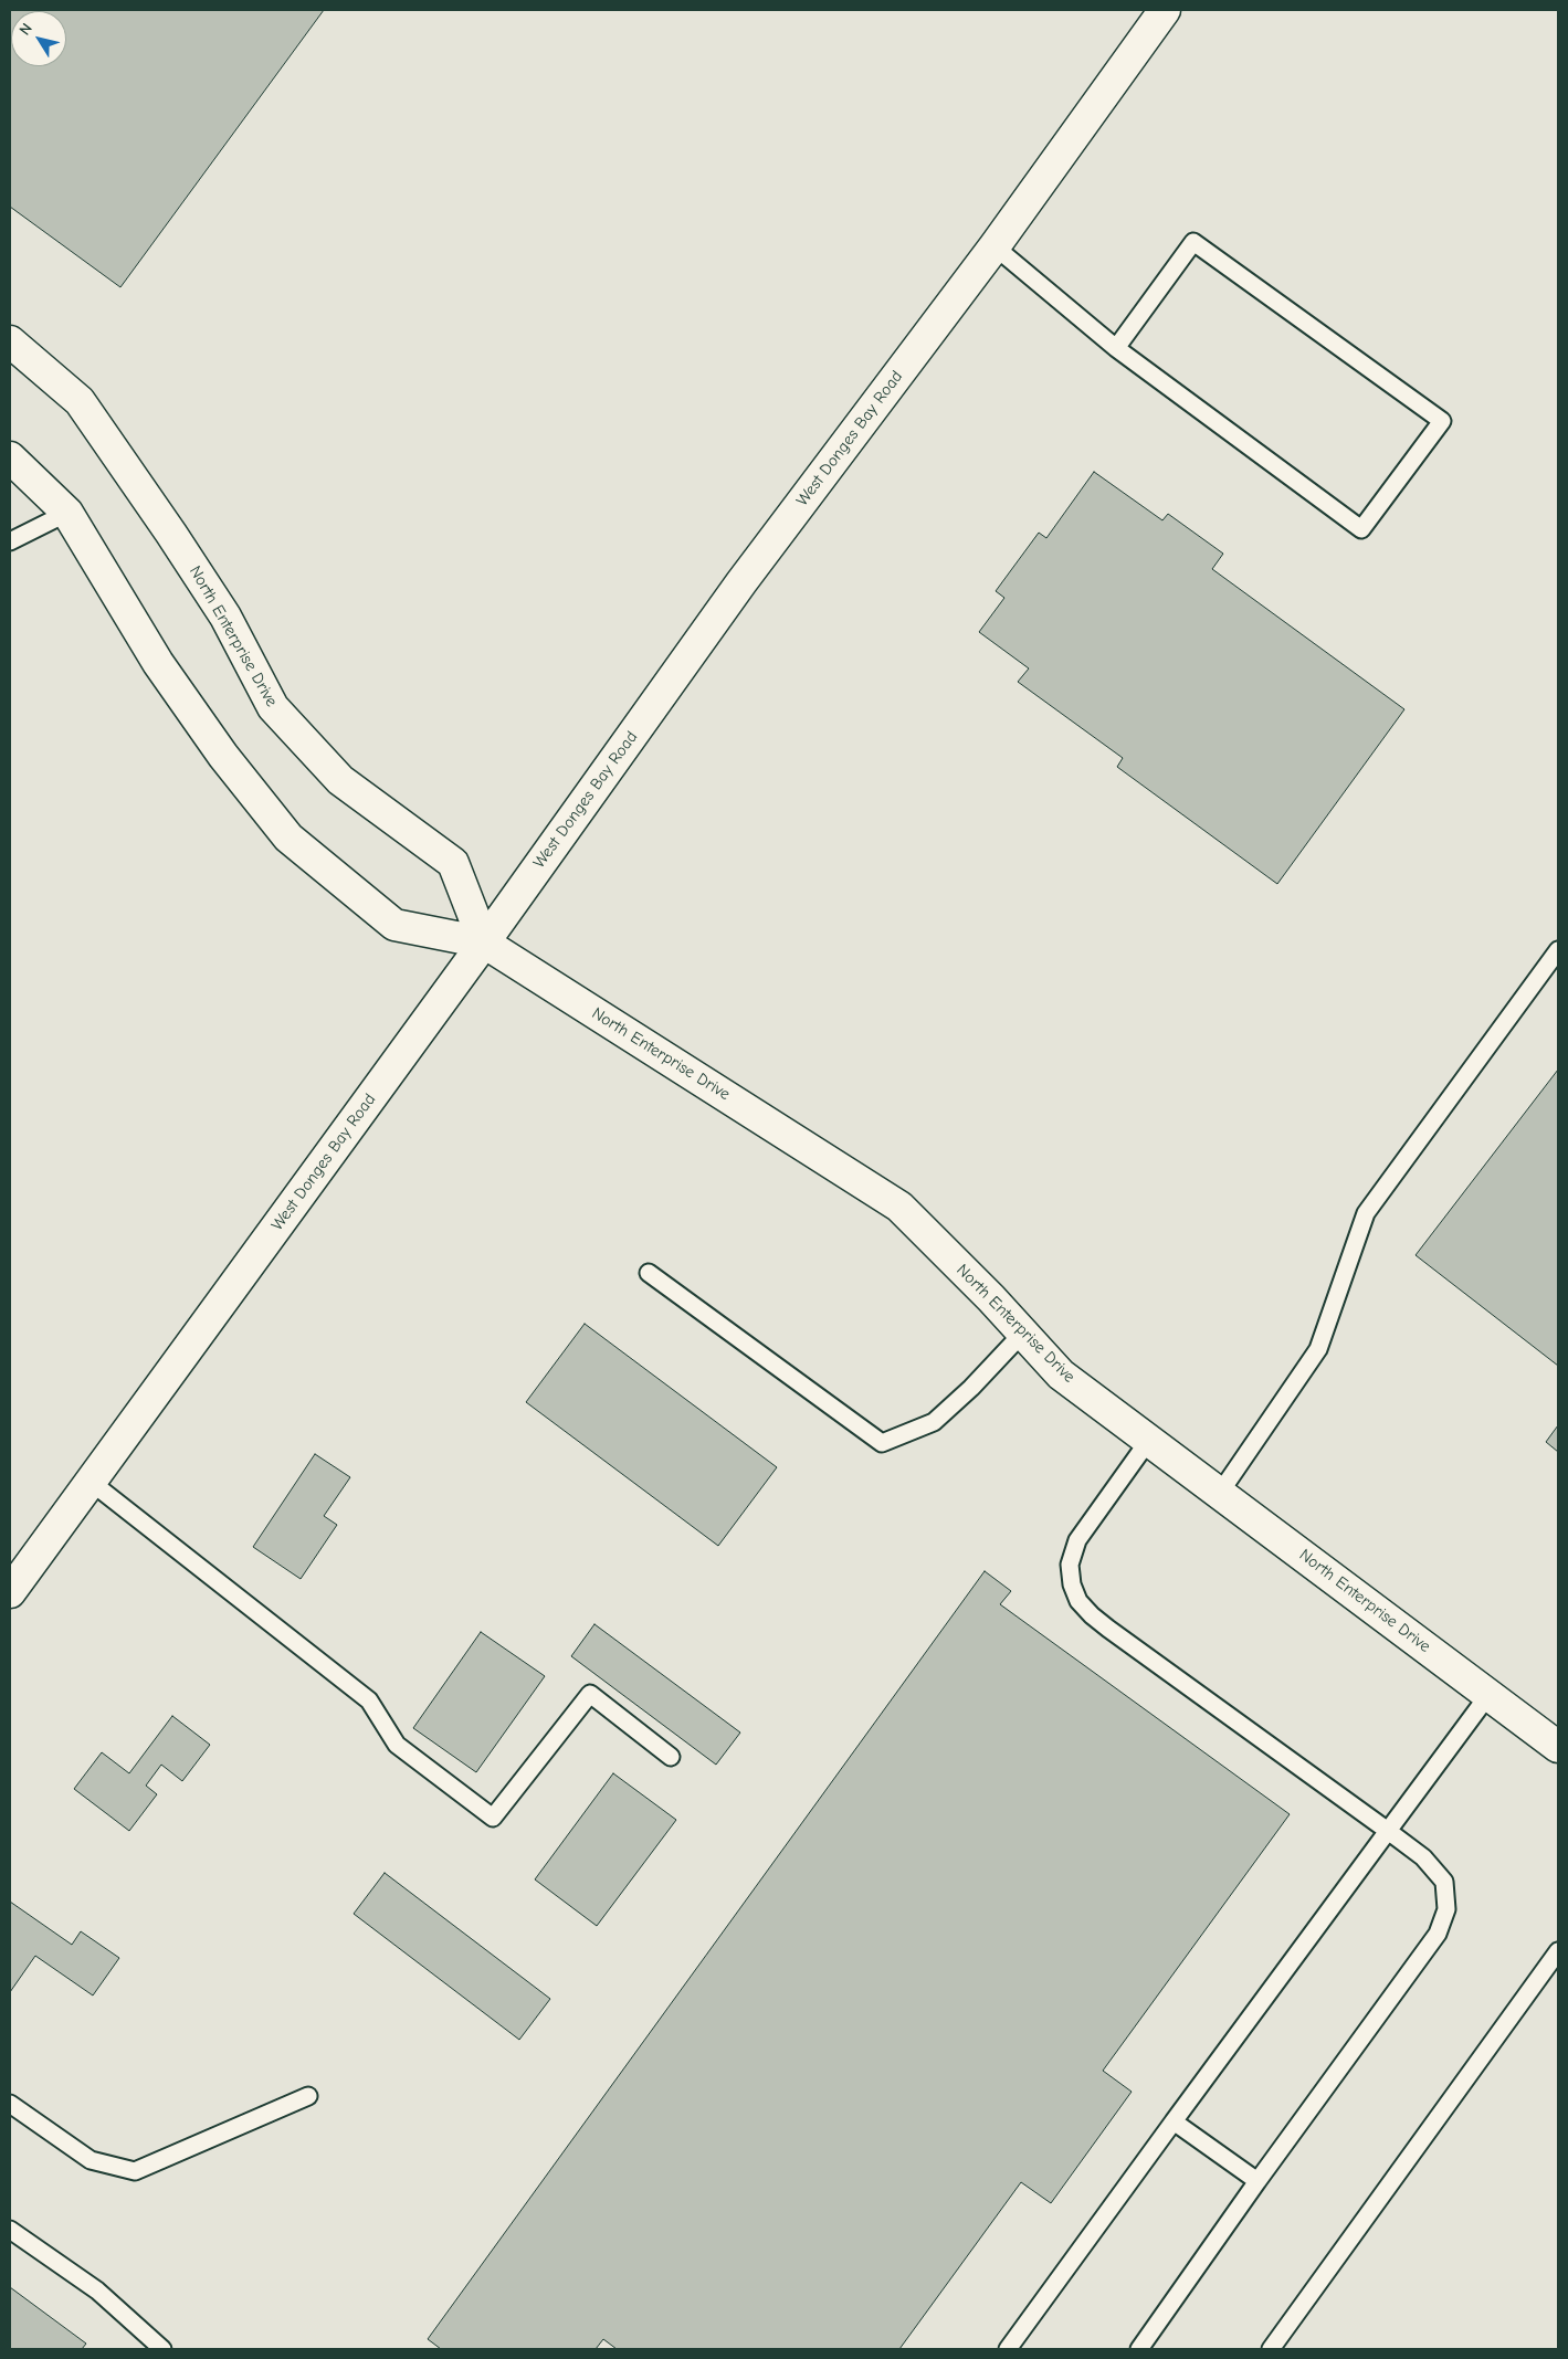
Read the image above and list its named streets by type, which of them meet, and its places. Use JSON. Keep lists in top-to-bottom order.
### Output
{
  "streets": {
    "street": ["West Donges Bay Road", "North Enterprise Drive"]
  },
  "crossings": [
    ["West Donges Bay Road", "North Enterprise Drive"]
  ],
  "north": "top left"
}
